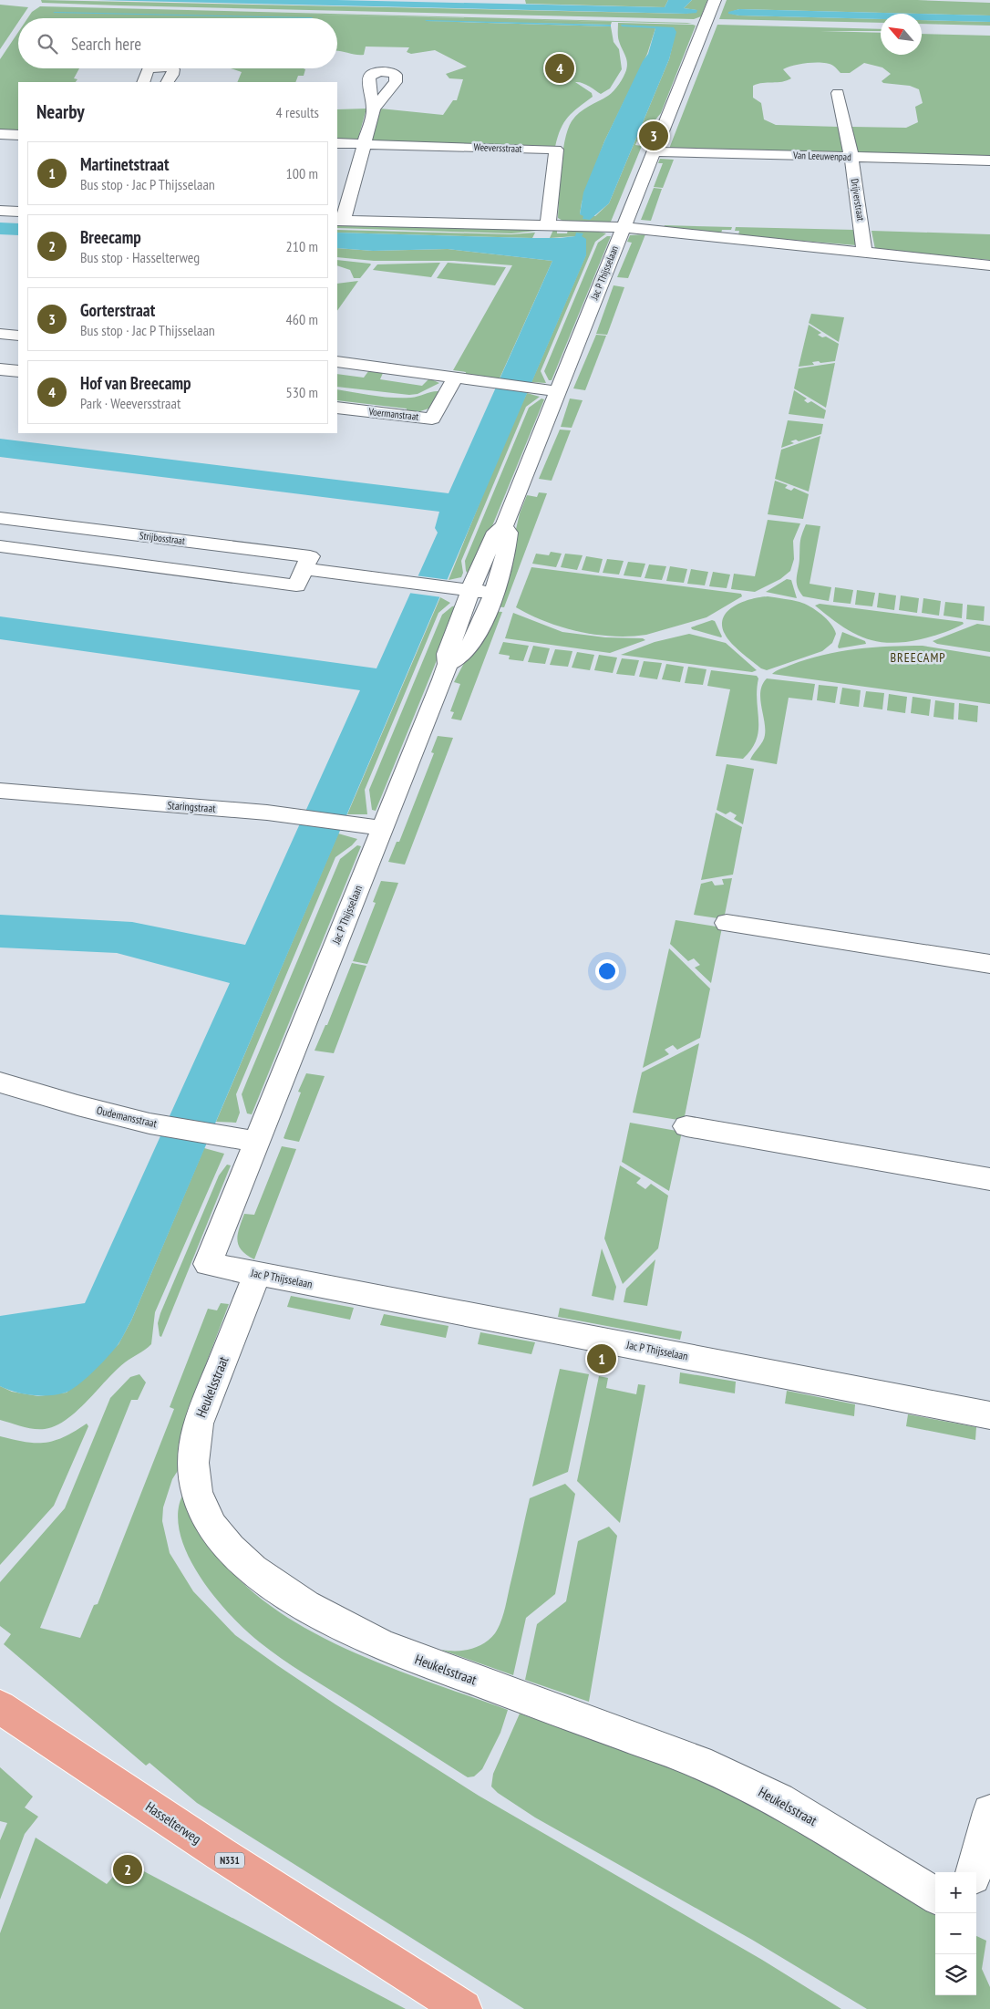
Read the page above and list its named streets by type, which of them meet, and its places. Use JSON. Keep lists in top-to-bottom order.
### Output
{
  "streets": {
    "main road": ["Hasselterweg", "N331"],
    "street": [
      "Weeversstraat",
      "Van Leeuwenpad",
      "Drijverstraat",
      "Jac P Thijsselaan",
      "Voermanstraat",
      "Strijbosstraat",
      "Staringstraat",
      "Oudemansstraat",
      "Heukelsstraat"
    ]
  },
  "crossings": [
    ["Van Leeuwenpad", "Drijverstraat"],
    ["Van Leeuwenpad", "Jac P Thijsselaan"],
    ["Jac P Thijsselaan", "Staringstraat"],
    ["Jac P Thijsselaan", "Oudemansstraat"],
    ["Jac P Thijsselaan", "Heukelsstraat"]
  ],
  "districts": ["BREECAMP"],
  "north": "top left",
  "page": {
    "search": "Search here",
    "pins": [
      "4",
      "3",
      "1",
      "2"
    ],
    "heading": ["Nearby", "4 results"],
    "list": [
      {
        "mark": "1",
        "name": "Martinetstraat",
        "note": "Bus stop · Jac P Thijsselaan",
        "value": "100 m"
      },
      {
        "mark": "2",
        "name": "Breecamp",
        "note": "Bus stop · Hasselterweg",
        "value": "210 m"
      },
      {
        "mark": "3",
        "name": "Gorterstraat",
        "note": "Bus stop · Jac P Thijsselaan",
        "value": "460 m"
      },
      {
        "mark": "4",
        "name": "Hof van Breecamp",
        "note": "Park · Weeversstraat",
        "value": "530 m"
      }
    ],
    "map_buttons": ["+", "−"]
  }
}
